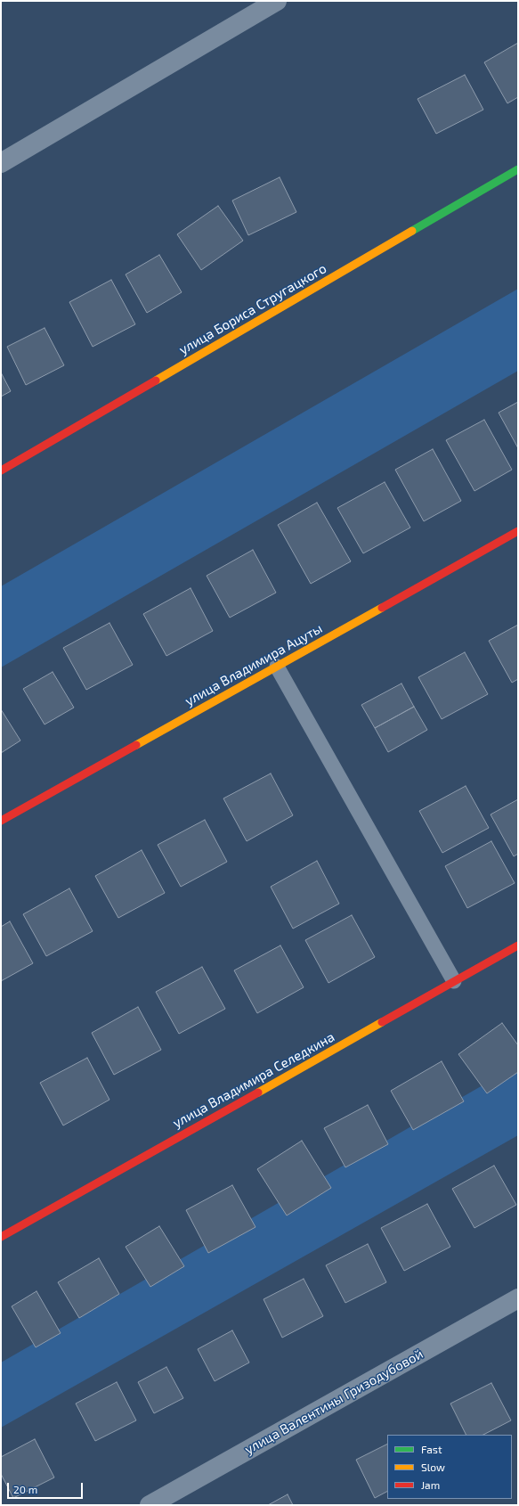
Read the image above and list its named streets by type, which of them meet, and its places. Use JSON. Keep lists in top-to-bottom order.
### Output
{
  "streets": {
    "street": [
      "улица Бориса Стругацкого",
      "улица Владимира Ацуты",
      "улица Владимира Селедкина",
      "улица Валентины Гризодубовой"
    ]
  },
  "legend": ["Fast", "Slow", "Jam"],
  "scale_bar": "20 m"
}
